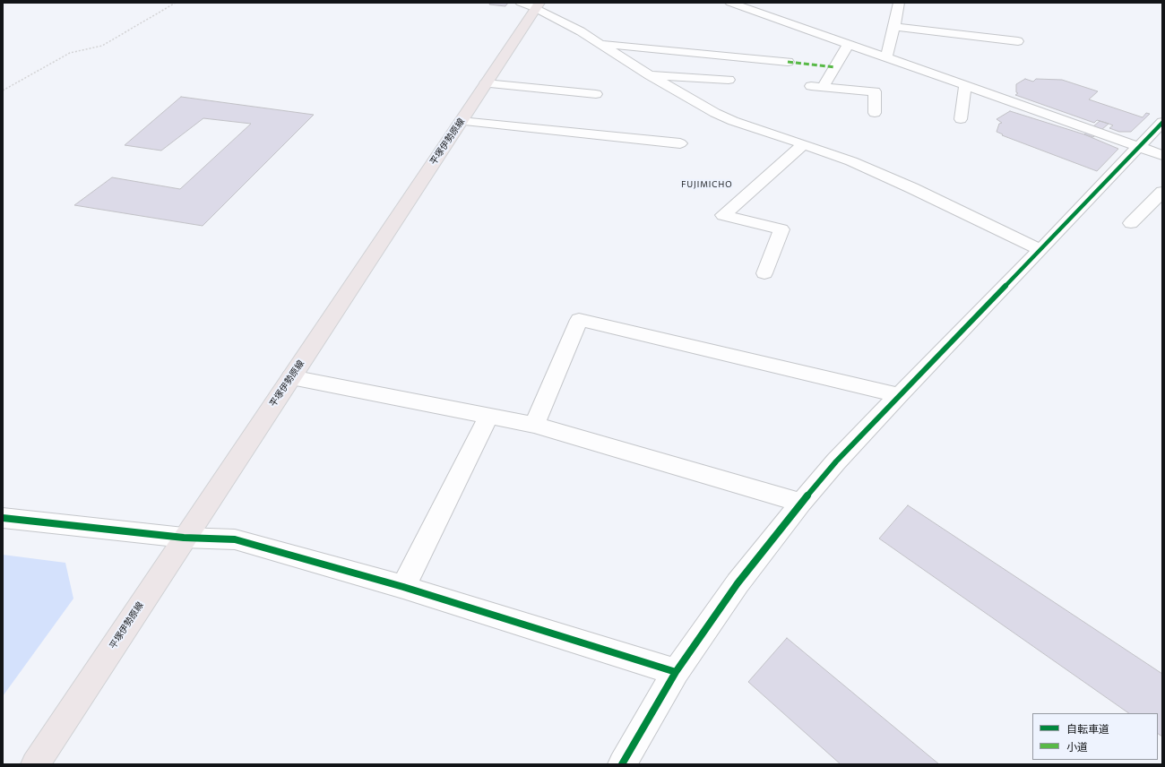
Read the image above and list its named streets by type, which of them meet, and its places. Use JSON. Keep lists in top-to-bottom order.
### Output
{
  "streets": {
    "main road": ["平塚伊勢原線"]
  },
  "districts": ["FUJIMICHO"],
  "legend": ["自転車道", "小道"]
}
